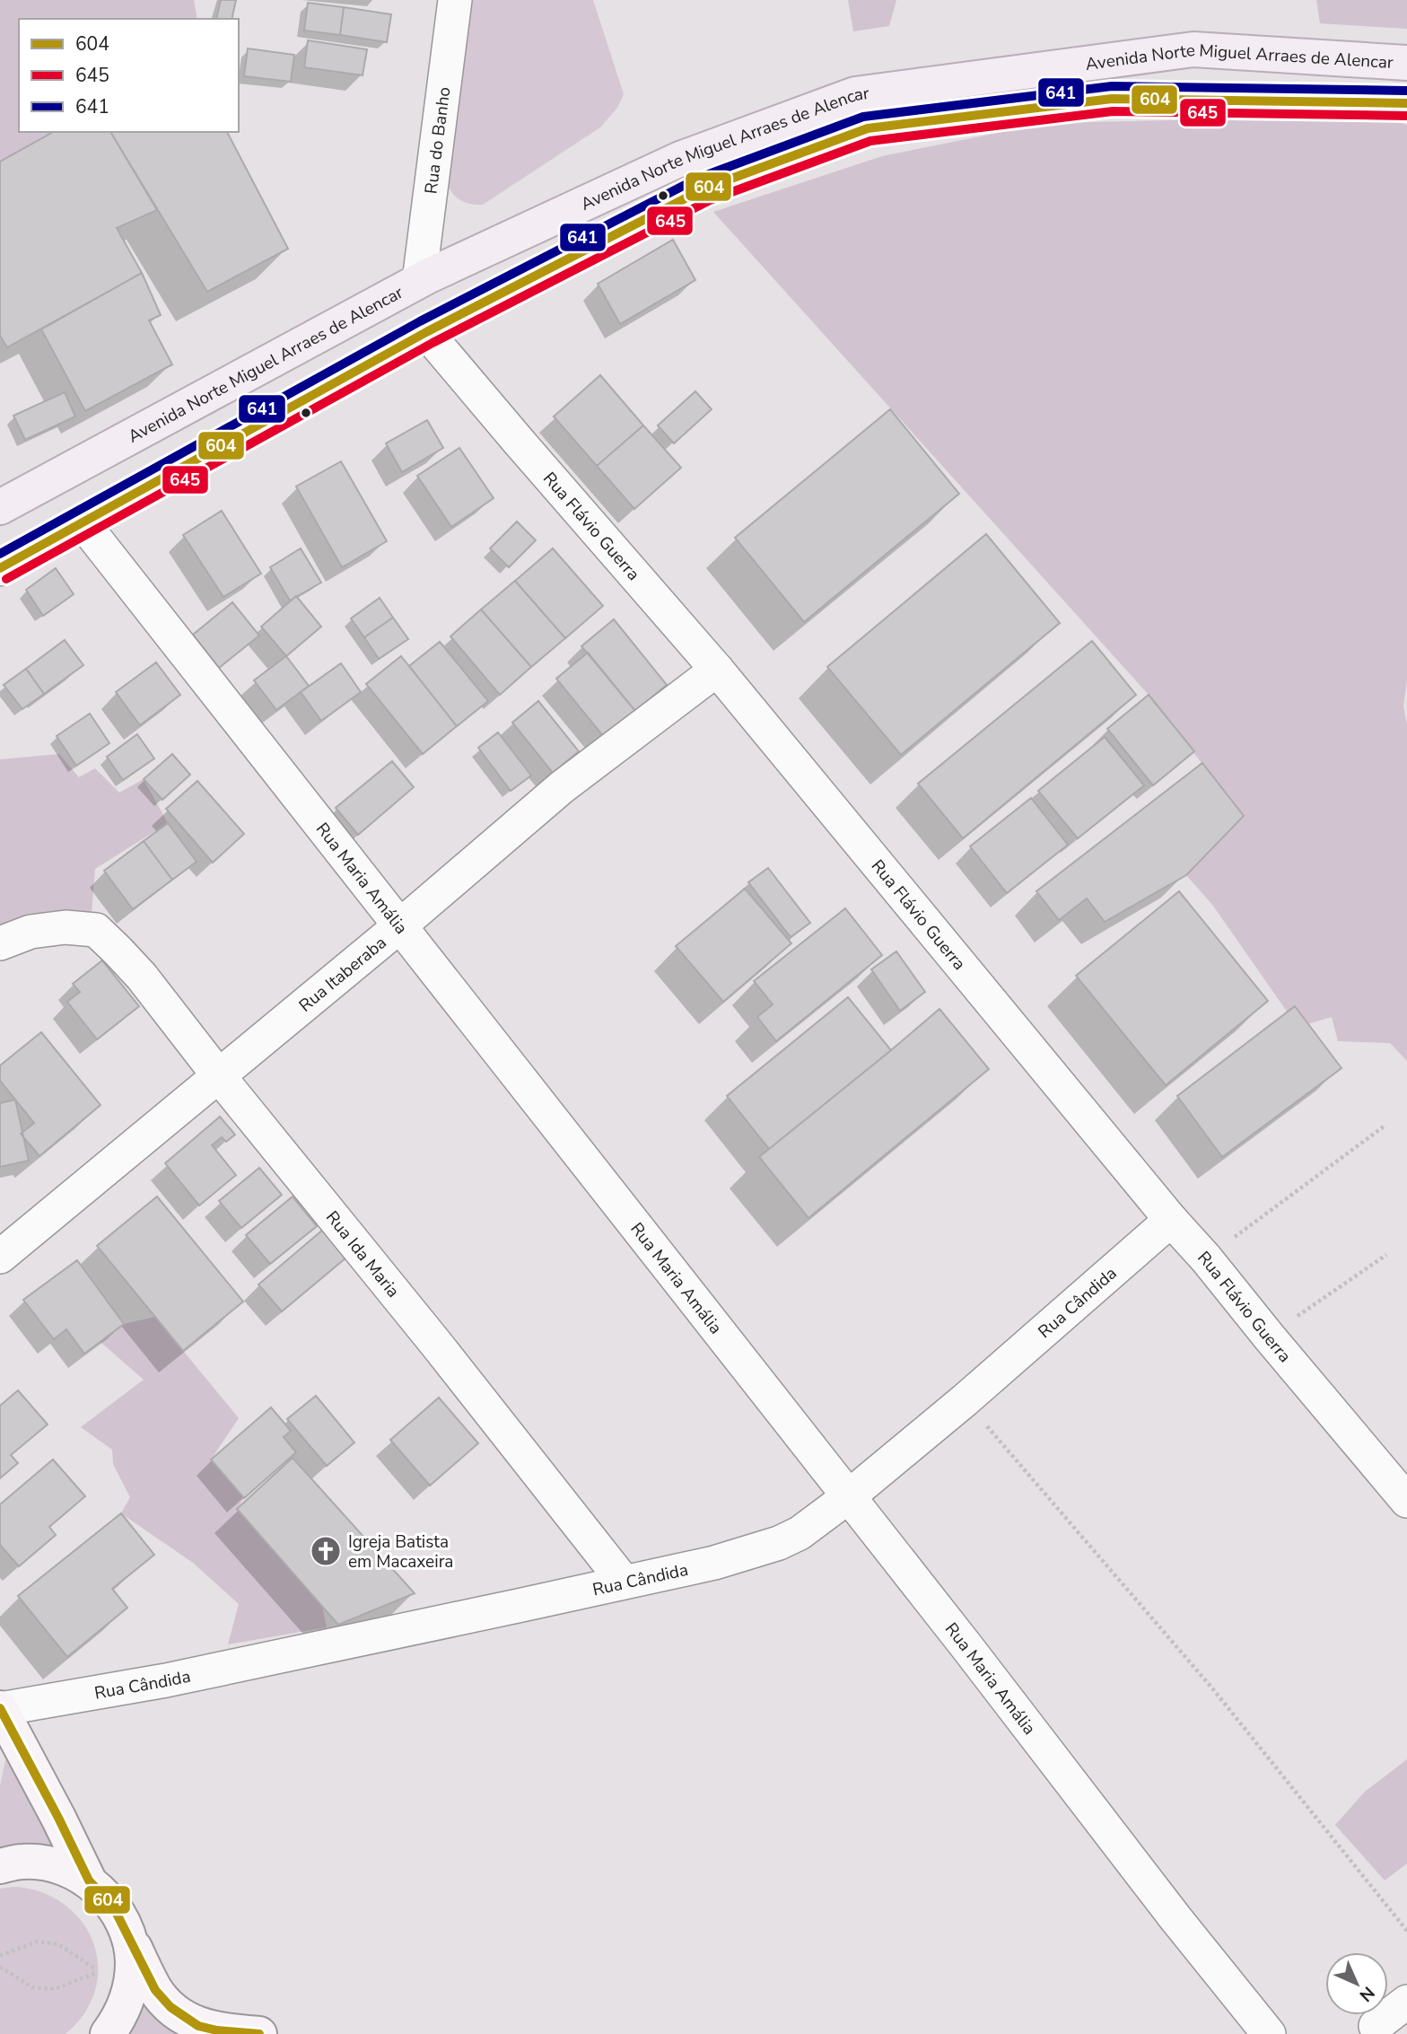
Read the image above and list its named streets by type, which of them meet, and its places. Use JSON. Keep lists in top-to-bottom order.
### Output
{
  "streets": {
    "main road": ["Avenida Norte Miguel Arraes de Alencar"],
    "street": [
      "Rua do Banho",
      "Rua Flávio Guerra",
      "Rua Maria Amália",
      "Rua Itaberaba",
      "Rua Ida Maria",
      "Rua Cândida"
    ]
  },
  "crossings": [
    ["Avenida Norte Miguel Arraes de Alencar", "Rua do Banho"],
    ["Avenida Norte Miguel Arraes de Alencar", "Rua Flávio Guerra"],
    ["Avenida Norte Miguel Arraes de Alencar", "Rua Maria Amália"],
    ["Rua Flávio Guerra", "Rua Itaberaba"],
    ["Rua Flávio Guerra", "Rua Cândida"],
    ["Rua Maria Amália", "Rua Itaberaba"],
    ["Rua Maria Amália", "Rua Cândida"],
    ["Rua Itaberaba", "Rua Ida Maria"],
    ["Rua Ida Maria", "Rua Cândida"]
  ],
  "places": {
    "church": ["Igreja Batista em Macaxeira"]
  },
  "lines": ["transit line 641", "transit line 604", "transit line 645"],
  "legend": ["604", "645", "641"],
  "north": "bottom right"
}
